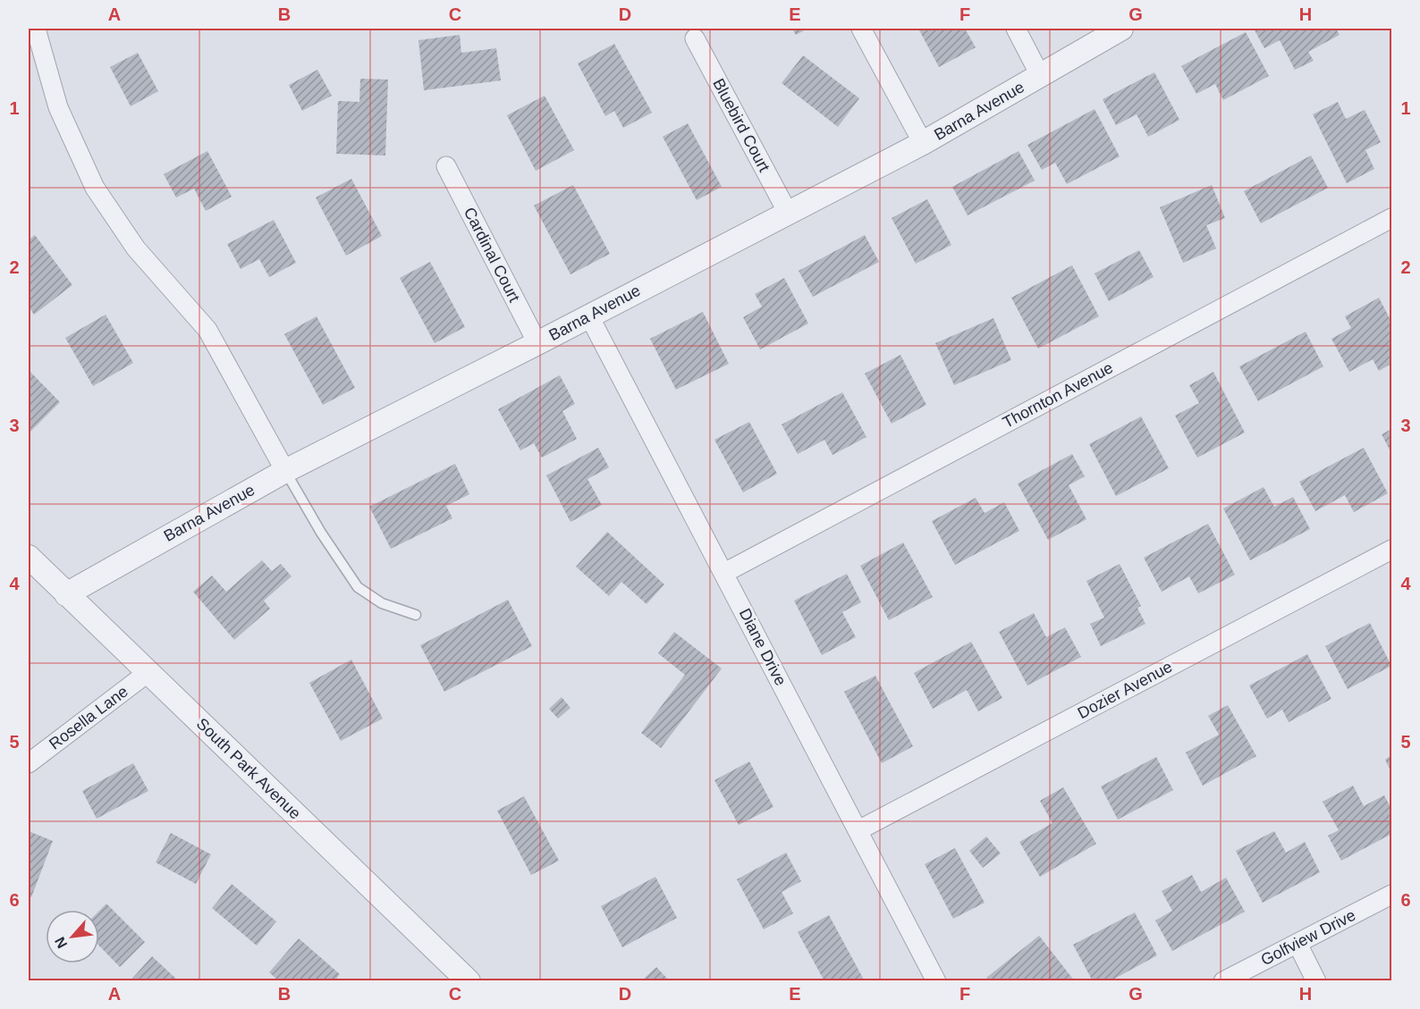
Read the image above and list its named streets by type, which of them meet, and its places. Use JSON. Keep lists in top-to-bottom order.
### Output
{
  "streets": {
    "street": [
      "Barna Avenue",
      "Bluebird Court",
      "Cardinal Court",
      "Thornton Avenue",
      "Diane Drive",
      "Dozier Avenue",
      "Rosella Lane",
      "South Park Avenue",
      "Golfview Drive"
    ]
  },
  "crossings": [
    ["Barna Avenue", "Bluebird Court"],
    ["Barna Avenue", "Cardinal Court"],
    ["Barna Avenue", "Diane Drive"],
    ["Barna Avenue", "South Park Avenue"],
    ["Thornton Avenue", "Diane Drive"],
    ["Diane Drive", "Dozier Avenue"],
    ["Rosella Lane", "South Park Avenue"]
  ],
  "north": "bottom left",
  "grid": {
    "columns": [
      "A",
      "B",
      "C",
      "D",
      "E",
      "F",
      "G",
      "H"
    ],
    "rows": [
      "1",
      "2",
      "3",
      "4",
      "5",
      "6"
    ]
  }
}
